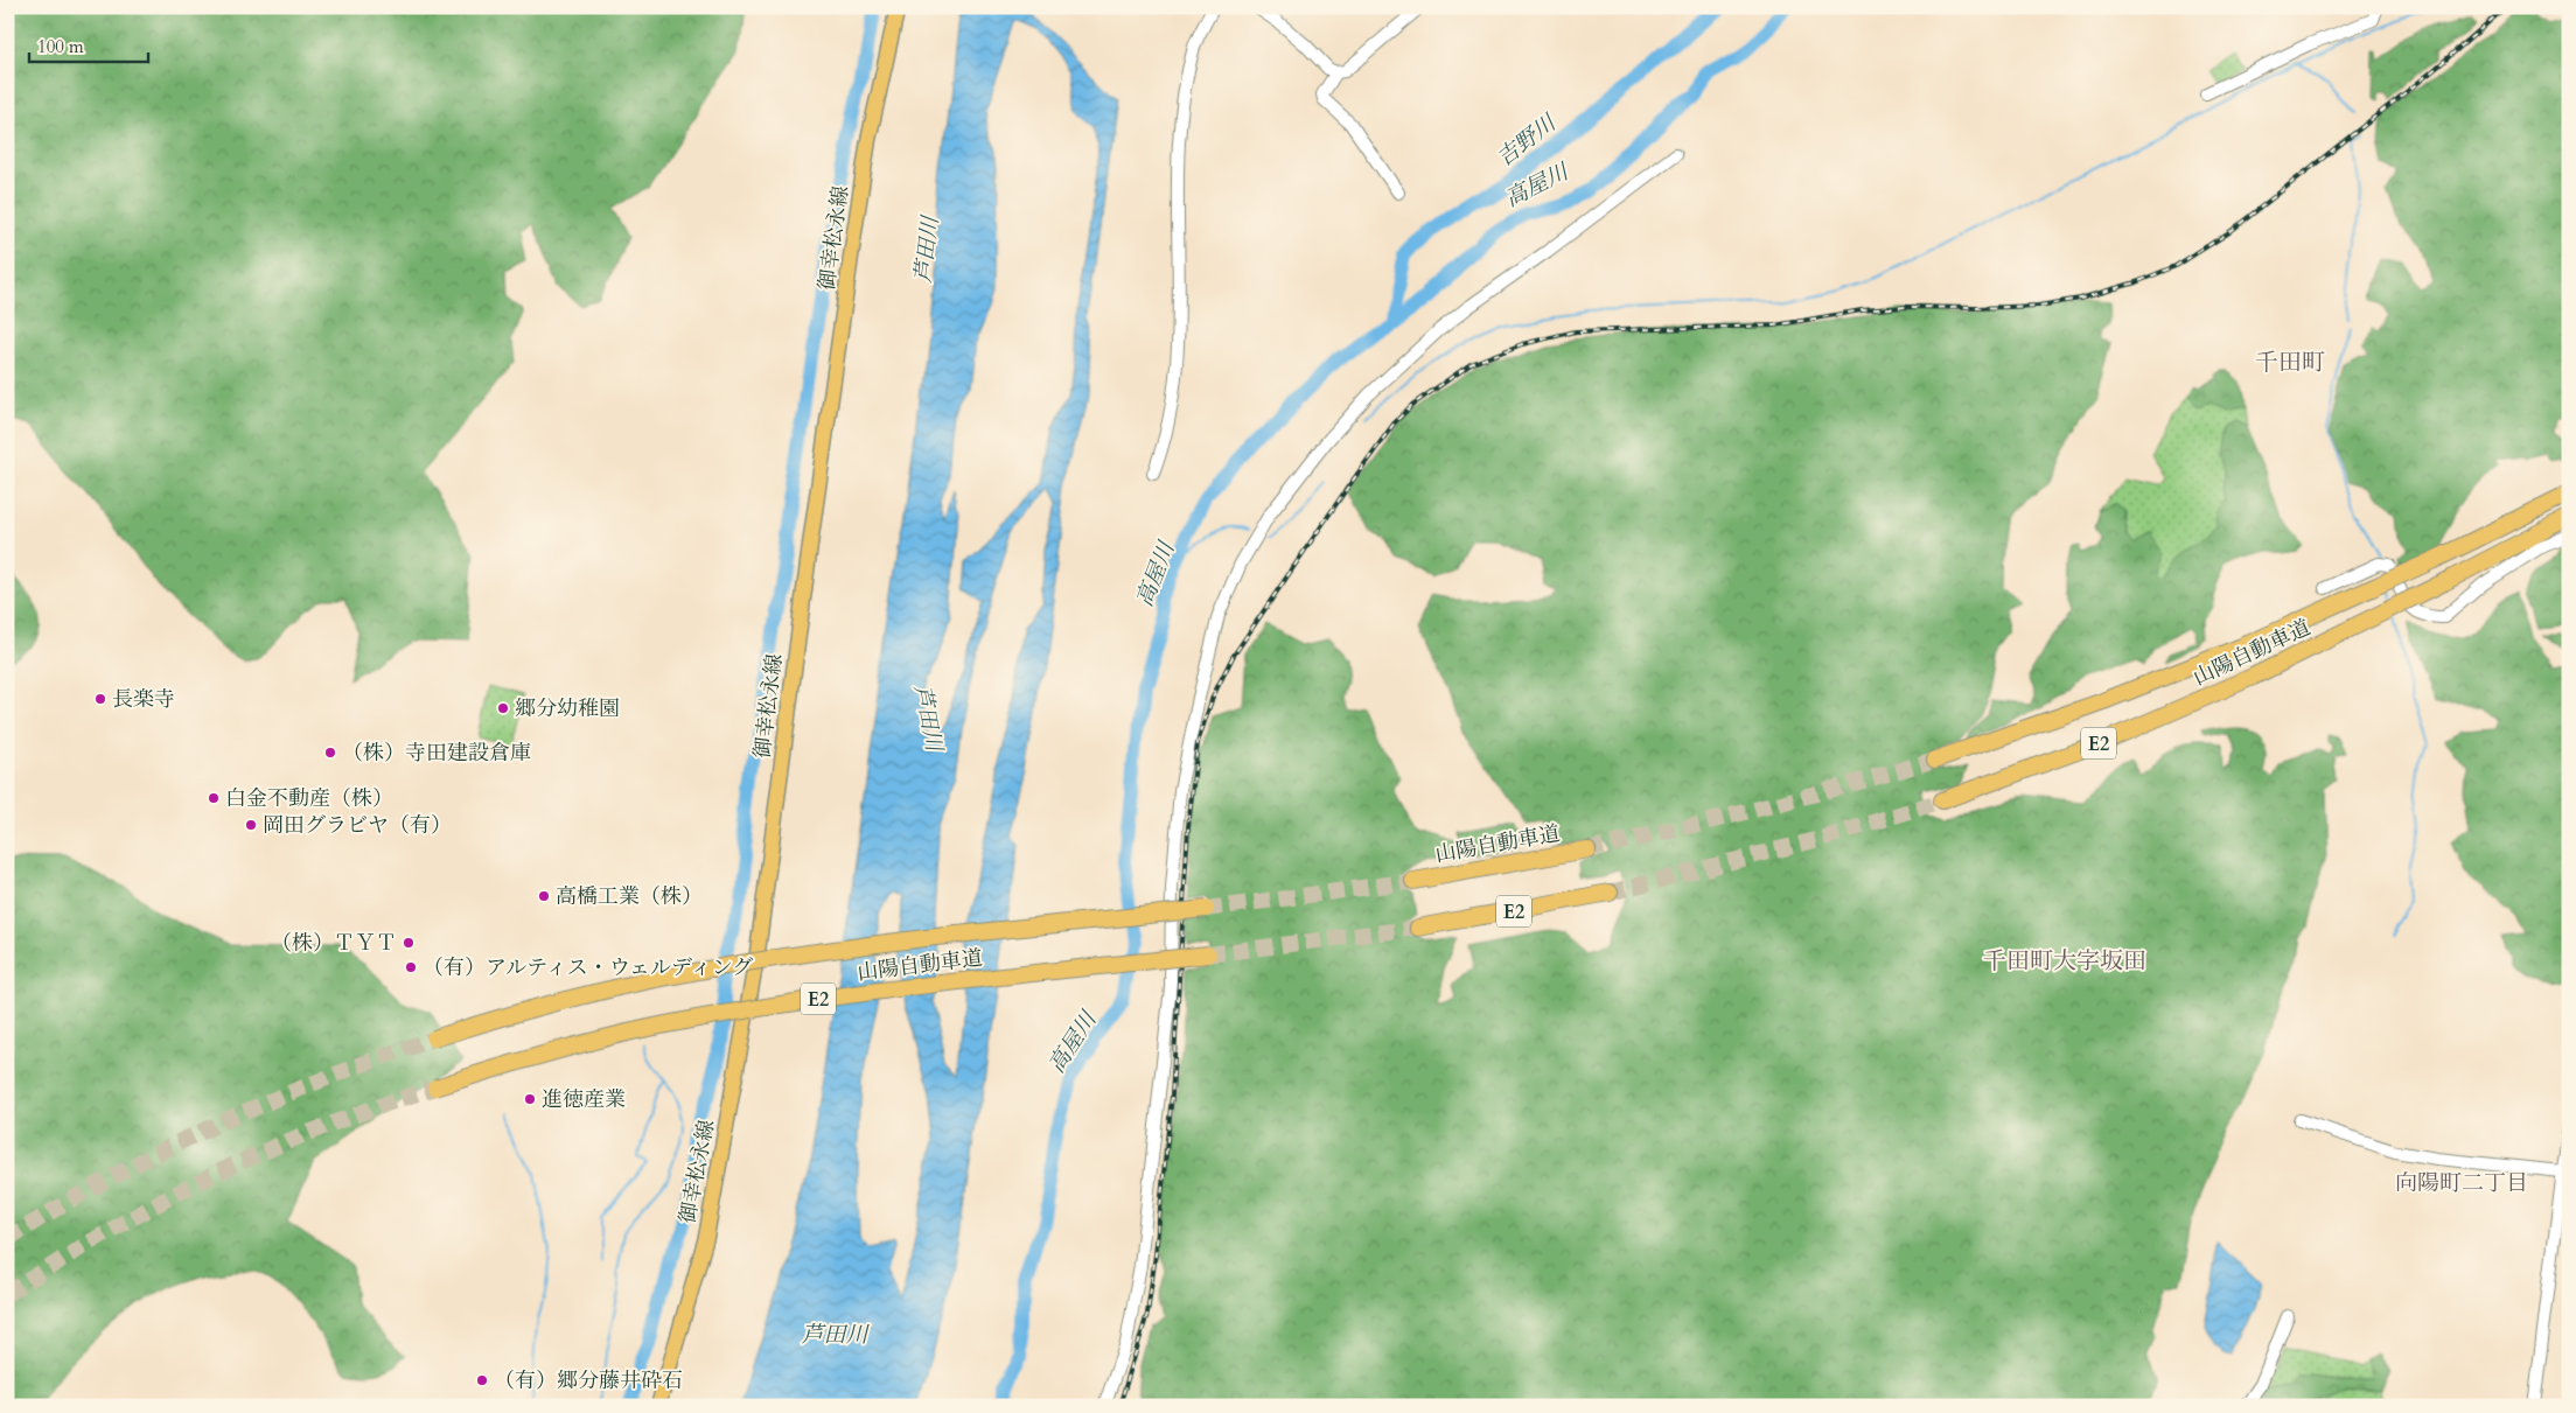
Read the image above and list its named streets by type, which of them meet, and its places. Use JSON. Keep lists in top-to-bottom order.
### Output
{
  "streets": {
    "highway": ["山陽自動車道", "E2"],
    "main road": ["御幸松永線"]
  },
  "districts": ["千田町", "千田町大字坂田", "向陽町二丁目"],
  "water": ["吉野川", "高屋川", "芦田川"],
  "places": [
    "長楽寺",
    "郷分幼稚園",
    "（株）寺田建設倉庫",
    "白金不動産（株）",
    "岡田グラビヤ（有）",
    "高橋工業（株）",
    "（株）ＴＹＴ",
    "（有）アルティス・ウェルディング",
    "進徳産業",
    "（有）郷分藤井砕石"
  ],
  "scale_bar": "100 m"
}
